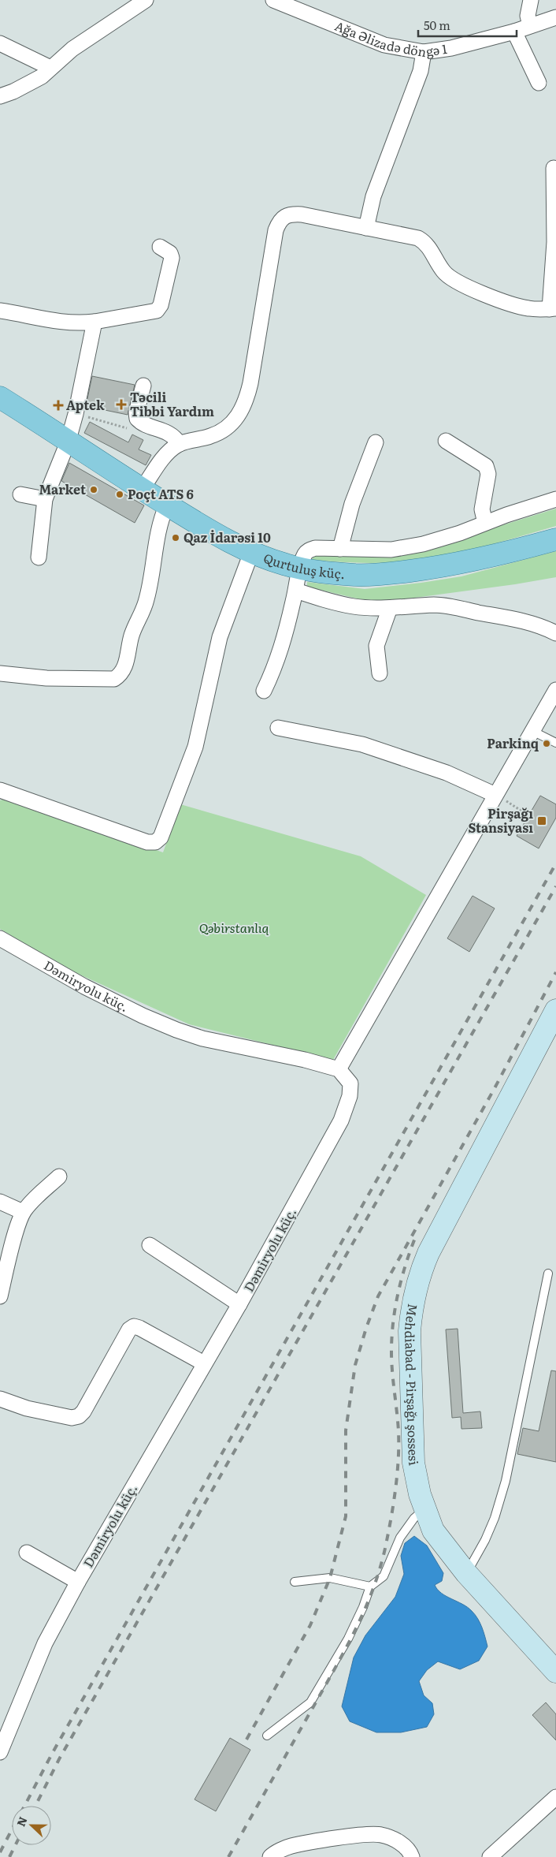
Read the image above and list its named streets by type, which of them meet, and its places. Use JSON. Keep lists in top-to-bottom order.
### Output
{
  "streets": {
    "main road": ["Qurtuluş küç.", "Mehdiabad - Pirşağı şossesi"],
    "street": ["Ağa Əlizadə döngə 1", "Dəmiryolu küç."]
  },
  "parks": ["Qəbirstanlıq"],
  "places": {
    "health": ["Təcili Tibbi Yardım", "Aptek"],
    "other": [
      "Market",
      "Poçt ATS 6",
      "Qaz İdarəsi 10",
      "Parkinq"
    ],
    "transit": ["Pirşağı Stansiyası"]
  },
  "scale_bar": "50 m",
  "north": "left"
}
